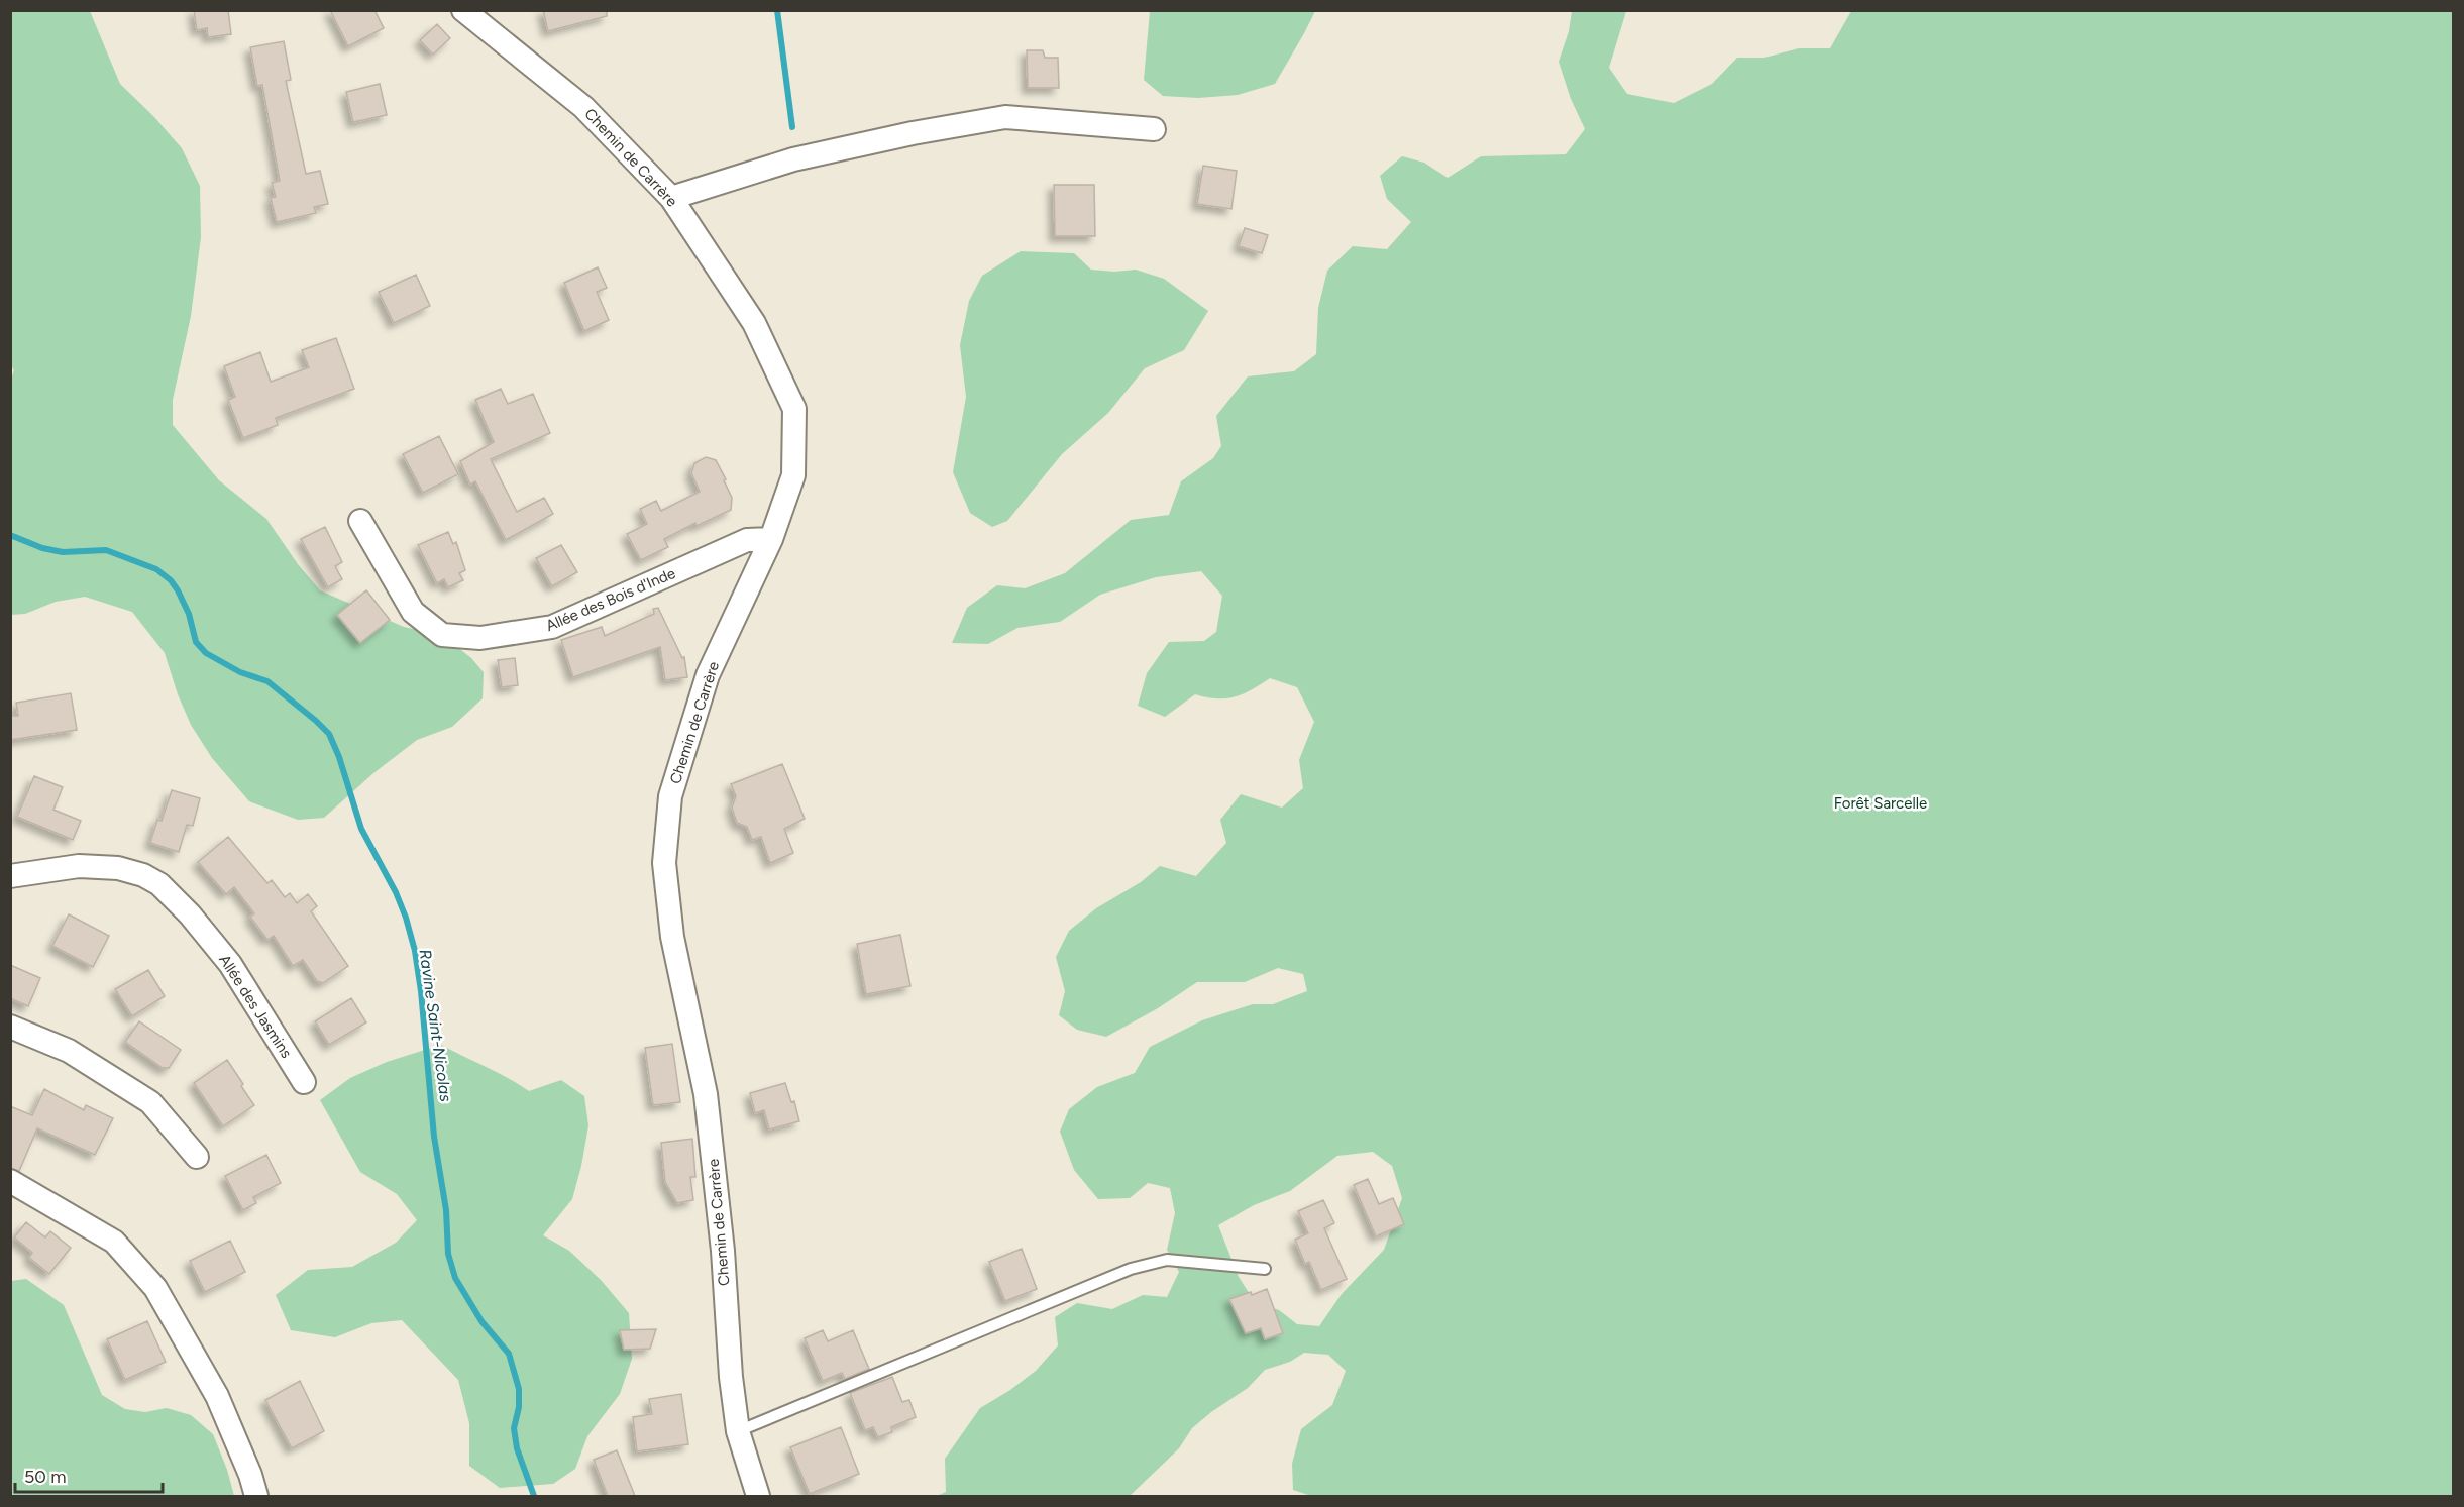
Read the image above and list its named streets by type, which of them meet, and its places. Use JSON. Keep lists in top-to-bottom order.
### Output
{
  "streets": {
    "street": ["Chemin de Carrère", "Allée des Bois d'Inde", "Allée des Jasmins"]
  },
  "crossings": [
    ["Chemin de Carrère", "Allée des Bois d'Inde"]
  ],
  "water": ["Ravine Saint-Nicolas"],
  "parks": ["Forêt Sarcelle"],
  "scale_bar": "50 m"
}
